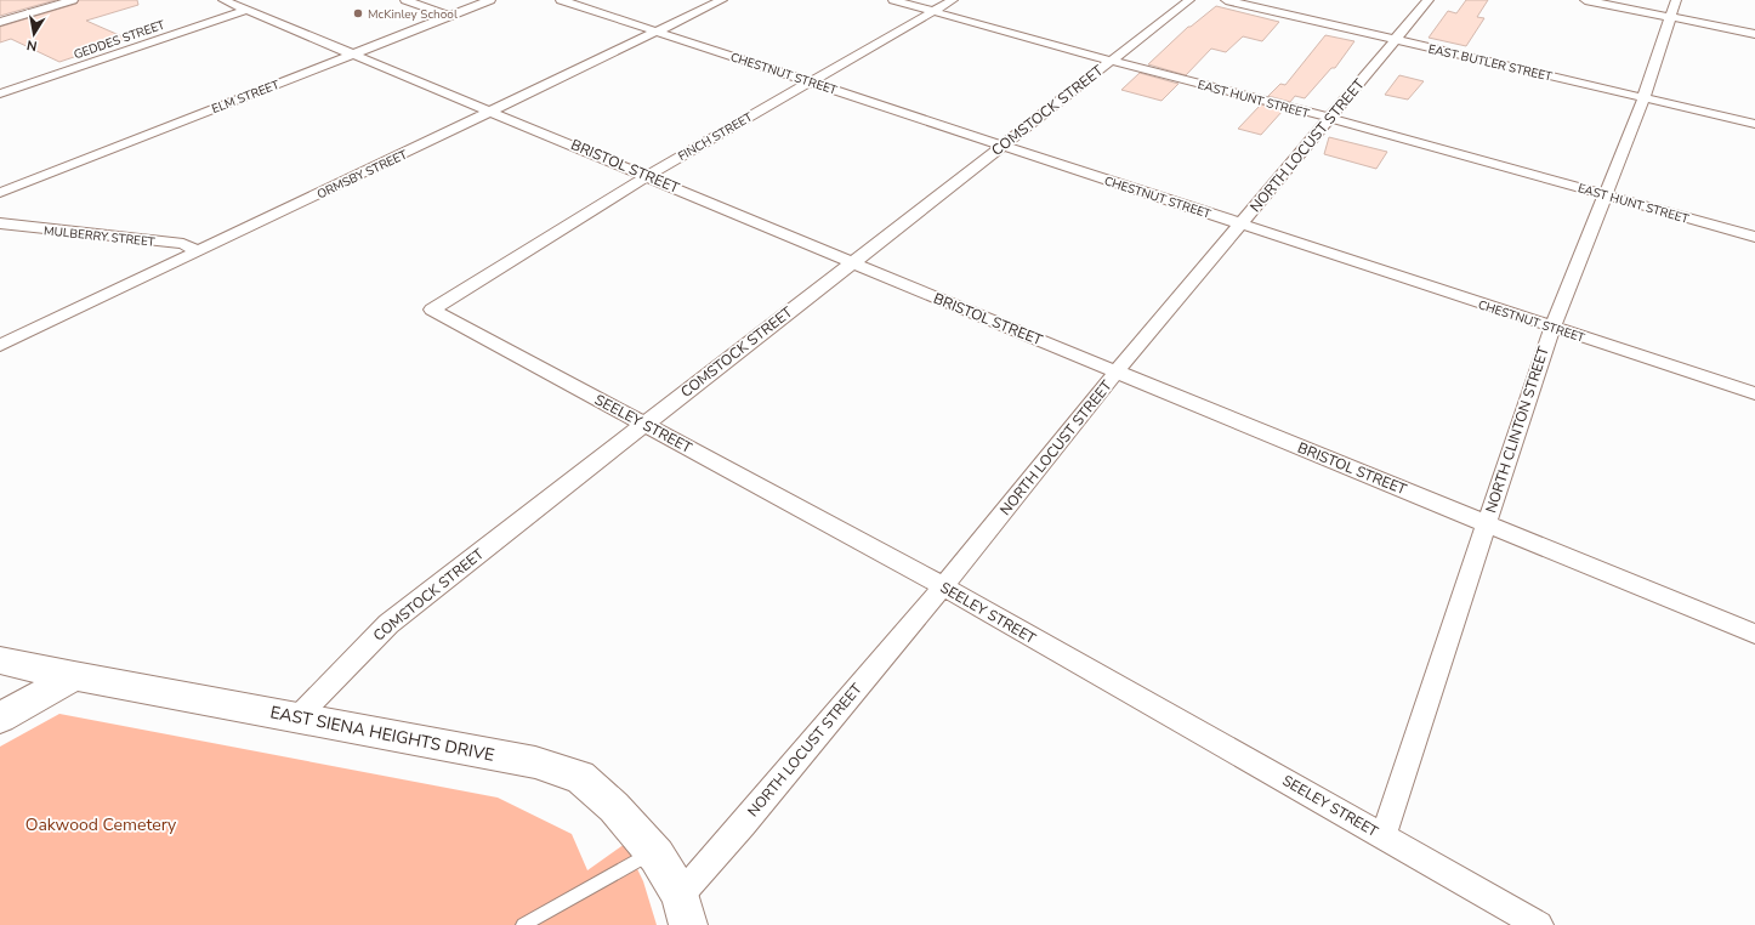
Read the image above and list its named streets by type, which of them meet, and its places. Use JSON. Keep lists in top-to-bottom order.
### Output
{
  "streets": {
    "street": [
      "GEDDES STREET",
      "EAST BUTLER STREET",
      "CHESTNUT STREET",
      "ELM STREET",
      "EAST HUNT STREET",
      "COMSTOCK STREET",
      "FINCH STREET",
      "NORTH LOCUST STREET",
      "BRISTOL STREET",
      "ORMSBY STREET",
      "MULBERRY STREET",
      "SEELEY STREET",
      "NORTH CLINTON STREET",
      "EAST SIENA HEIGHTS DRIVE"
    ]
  },
  "crossings": [
    ["GEDDES STREET", "BRISTOL STREET"],
    ["EAST BUTLER STREET", "NORTH LOCUST STREET"],
    ["EAST BUTLER STREET", "NORTH CLINTON STREET"],
    ["CHESTNUT STREET", "COMSTOCK STREET"],
    ["CHESTNUT STREET", "FINCH STREET"],
    ["CHESTNUT STREET", "NORTH LOCUST STREET"],
    ["CHESTNUT STREET", "ORMSBY STREET"],
    ["CHESTNUT STREET", "NORTH CLINTON STREET"],
    ["ELM STREET", "BRISTOL STREET"],
    ["EAST HUNT STREET", "COMSTOCK STREET"],
    ["EAST HUNT STREET", "FINCH STREET"],
    ["EAST HUNT STREET", "NORTH LOCUST STREET"],
    ["EAST HUNT STREET", "NORTH CLINTON STREET"],
    ["COMSTOCK STREET", "BRISTOL STREET"],
    ["COMSTOCK STREET", "SEELEY STREET"],
    ["COMSTOCK STREET", "EAST SIENA HEIGHTS DRIVE"],
    ["FINCH STREET", "BRISTOL STREET"],
    ["FINCH STREET", "SEELEY STREET"],
    ["NORTH LOCUST STREET", "BRISTOL STREET"],
    ["NORTH LOCUST STREET", "SEELEY STREET"],
    ["NORTH LOCUST STREET", "EAST SIENA HEIGHTS DRIVE"],
    ["BRISTOL STREET", "ORMSBY STREET"],
    ["BRISTOL STREET", "NORTH CLINTON STREET"],
    ["ORMSBY STREET", "MULBERRY STREET"],
    ["SEELEY STREET", "NORTH CLINTON STREET"]
  ],
  "parks": ["Oakwood Cemetery"],
  "places": ["McKinley School"],
  "north": "bottom"
}
